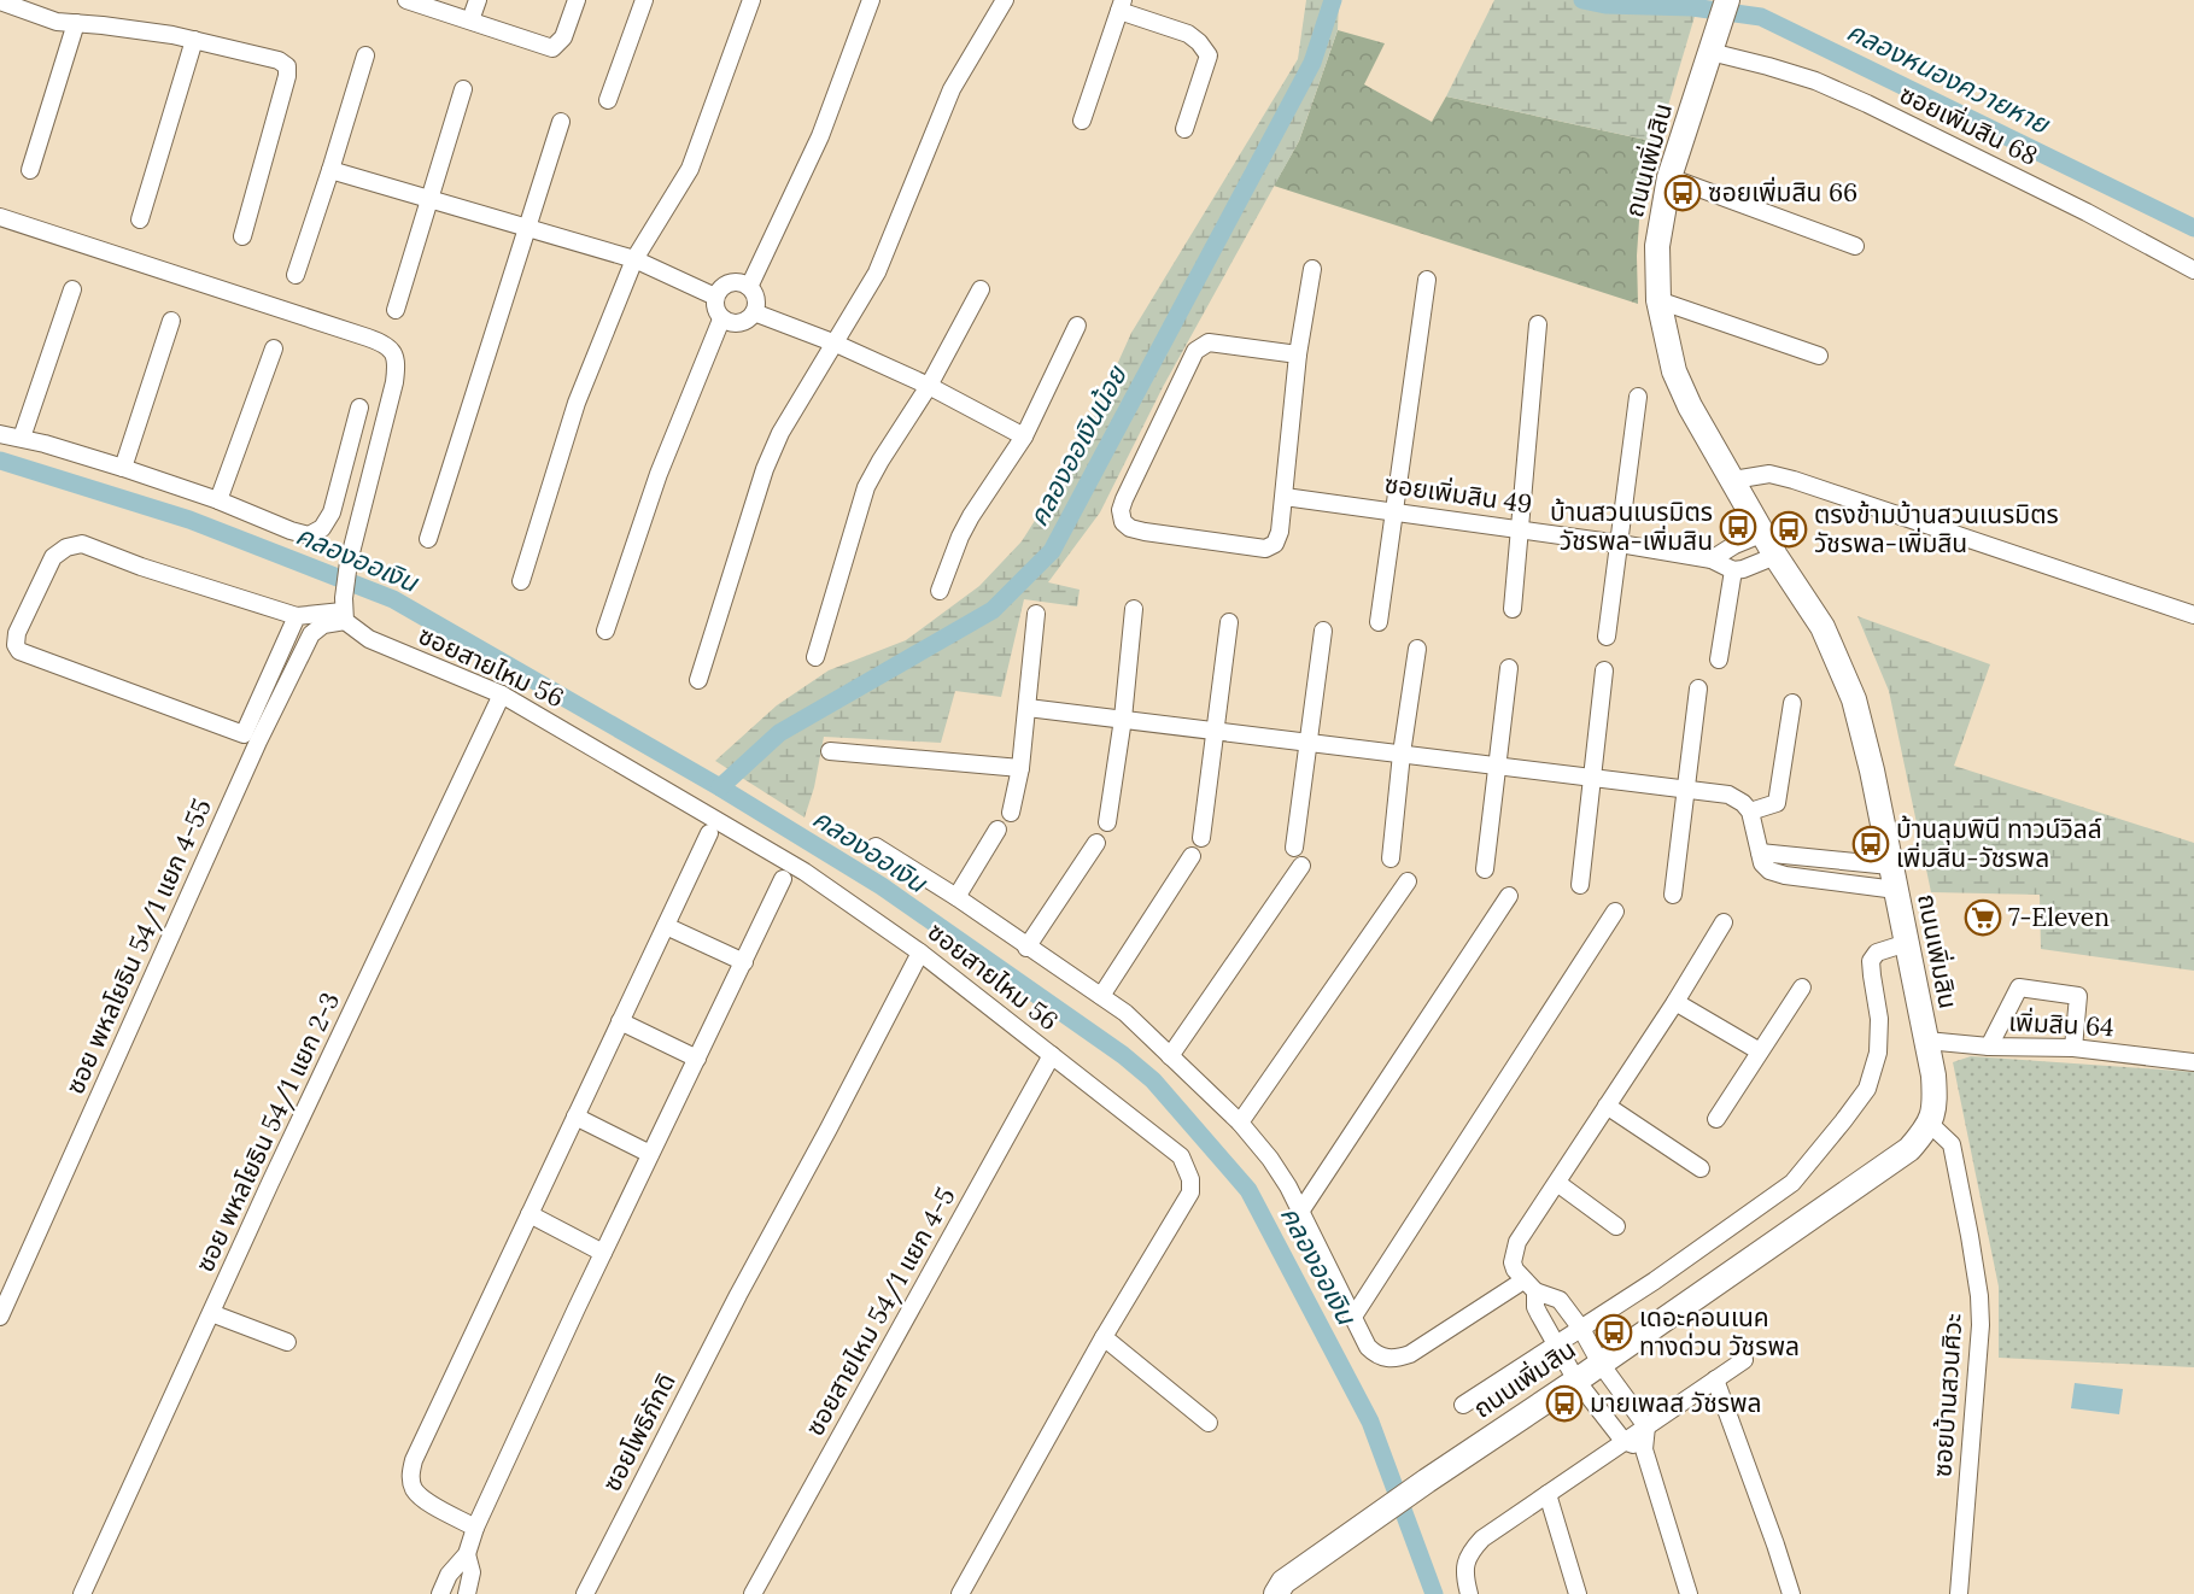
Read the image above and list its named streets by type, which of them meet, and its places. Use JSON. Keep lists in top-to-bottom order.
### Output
{
  "streets": {
    "street": [
      "ซอยเพิ่มสิน 68",
      "ถนนเพิ่มสิน",
      "ซอยเพิ่มสิน 49",
      "ซอยสายไหม 56",
      "ซอย พหลโยธิน 54/1 แยก 4-55",
      "เพิ่มสิน 64",
      "ซอย พหลโยธิน 54/1 แยก 2-3",
      "ซอยสายไหม 54/1 แยก 4-5",
      "ซอยบ้านสวนศิวะ",
      "ซอยโพธิภักดิ"
    ]
  },
  "crossings": [
    ["ซอยเพิ่มสิน 68", "ถนนเพิ่มสิน"],
    ["ถนนเพิ่มสิน", "เพิ่มสิน 64"],
    ["ถนนเพิ่มสิน", "ซอยบ้านสวนศิวะ"],
    ["ซอยสายไหม 56", "ซอย พหลโยธิน 54/1 แยก 4-55"],
    ["ซอยสายไหม 56", "ซอย พหลโยธิน 54/1 แยก 2-3"],
    ["ซอยสายไหม 56", "ซอยสายไหม 54/1 แยก 4-5"],
    ["ซอยสายไหม 56", "ซอยโพธิภักดิ"]
  ],
  "water": ["คลองหนองควายหาย", "คลองออเงินน้อย", "คลองออเงิน"],
  "places": {
    "bus stop": [
      "ซอยเพิ่มสิน 66",
      "บ้านสวนเนรมิตร วัชรพล-เพิ่มสิน",
      "ตรงข้ามบ้านสวนเนรมิตร วัชรพล-เพิ่มสิน",
      "บ้านลุมพินี ทาวน์วิลล์ เพิ่มสิน-วัชรพล",
      "เดอะคอนเนค ทางด่วน วัชรพล",
      "มายเพลส วัชรพล"
    ],
    "supermarket": ["7-Eleven"]
  }
}
